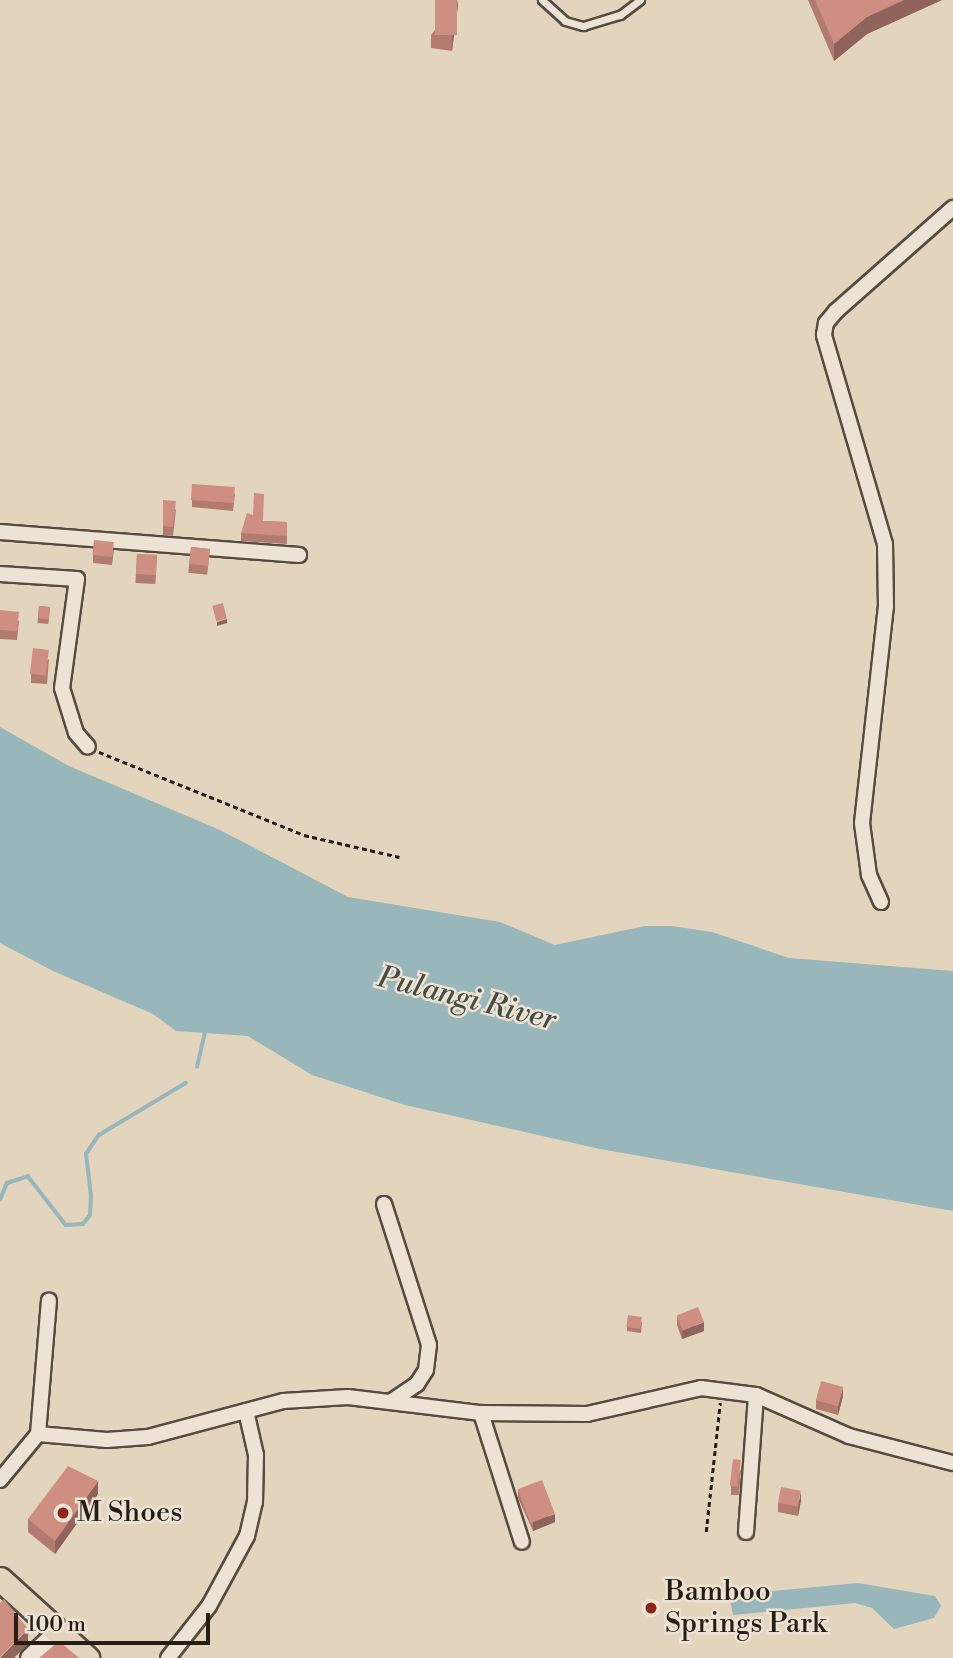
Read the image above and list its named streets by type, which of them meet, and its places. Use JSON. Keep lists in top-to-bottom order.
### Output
{
  "water": ["Pulangi River"],
  "places": ["M Shoes", "Bamboo Springs Park"],
  "scale_bar": "100 m"
}
